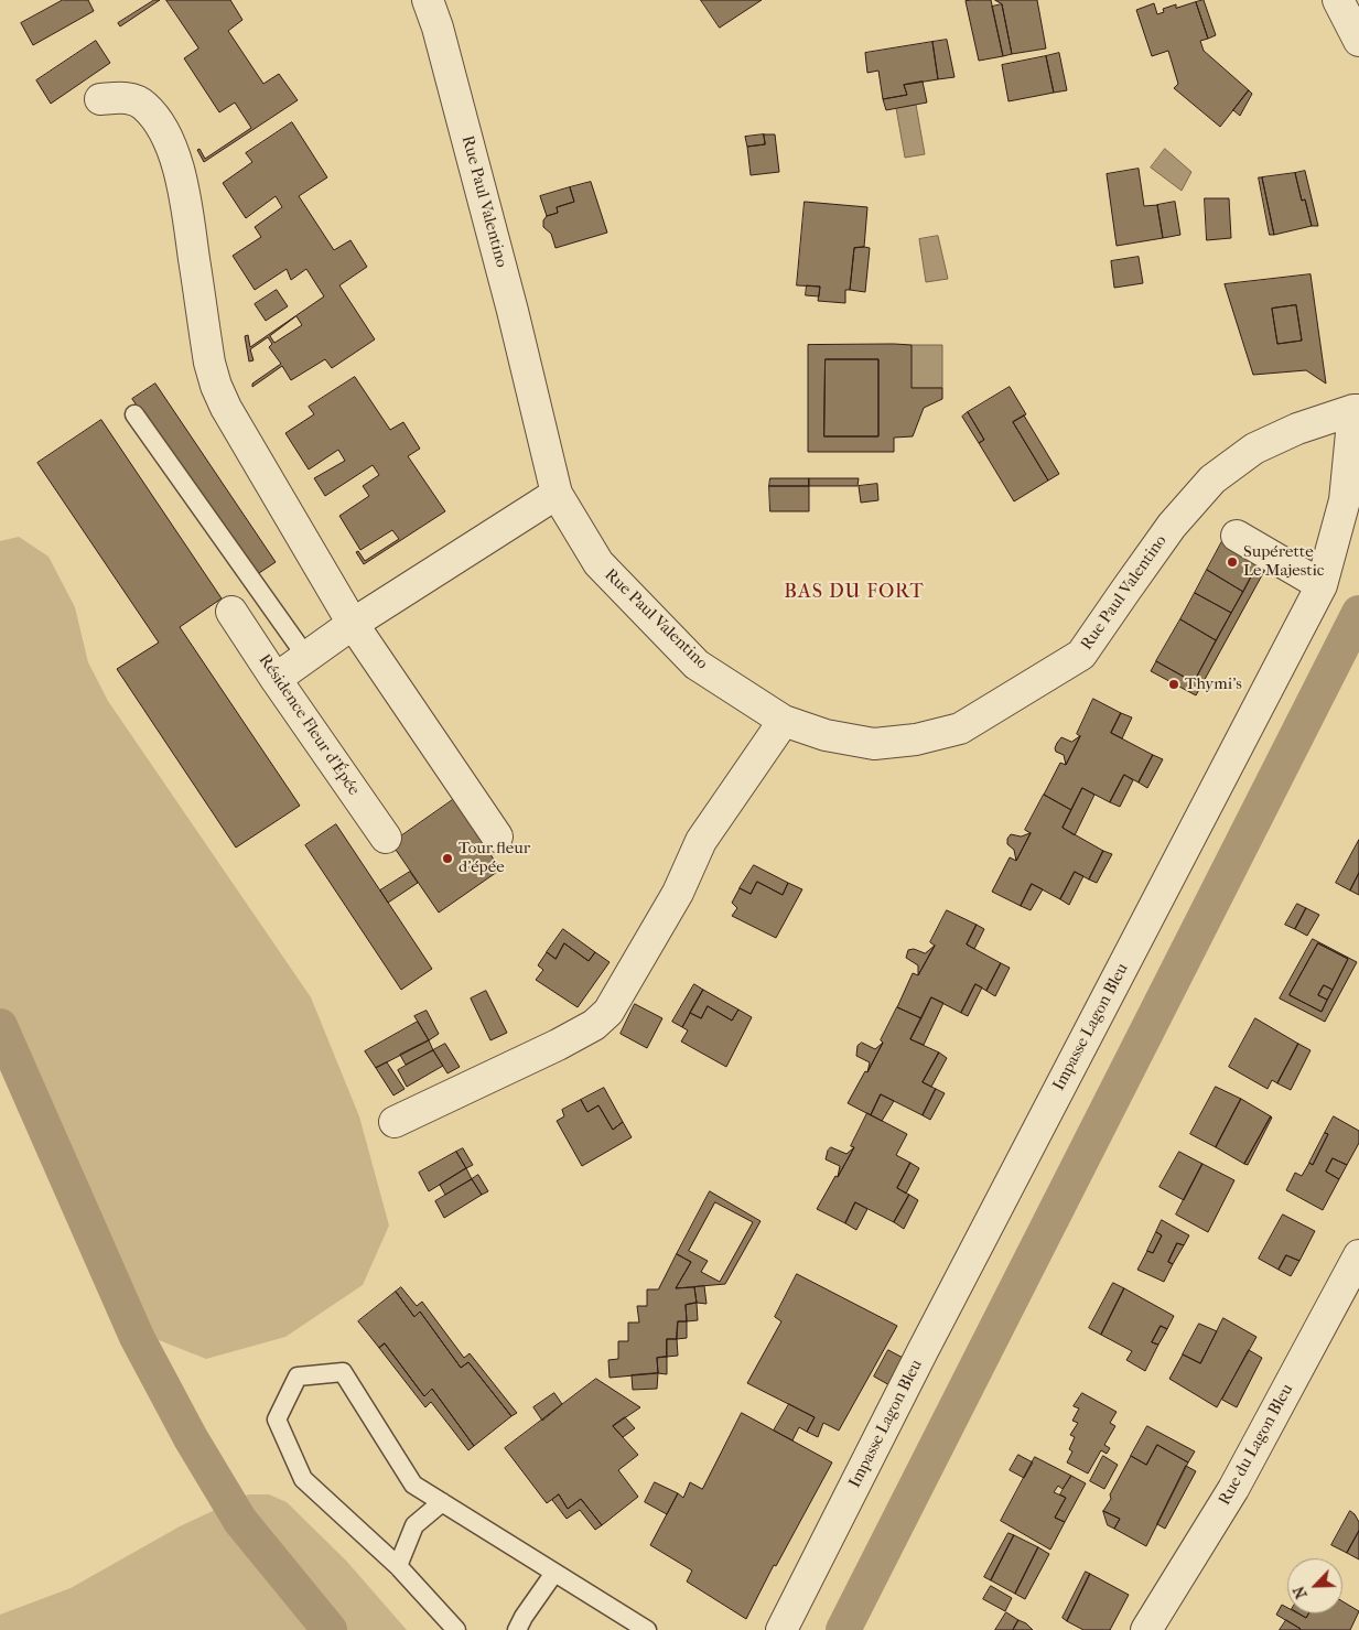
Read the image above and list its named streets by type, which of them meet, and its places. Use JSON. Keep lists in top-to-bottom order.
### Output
{
  "streets": {
    "street": [
      "Rue Paul Valentino",
      "Résidence Fleur d'Épée",
      "Impasse Lagon Bleu",
      "Rue du Lagon Bleu"
    ]
  },
  "crossings": [
    ["Rue Paul Valentino", "Impasse Lagon Bleu"]
  ],
  "districts": ["BAS DU FORT"],
  "places": ["Supérette Le Majestic", "Thymi's", "Tour fleur d'épée"],
  "north": "bottom left"
}
